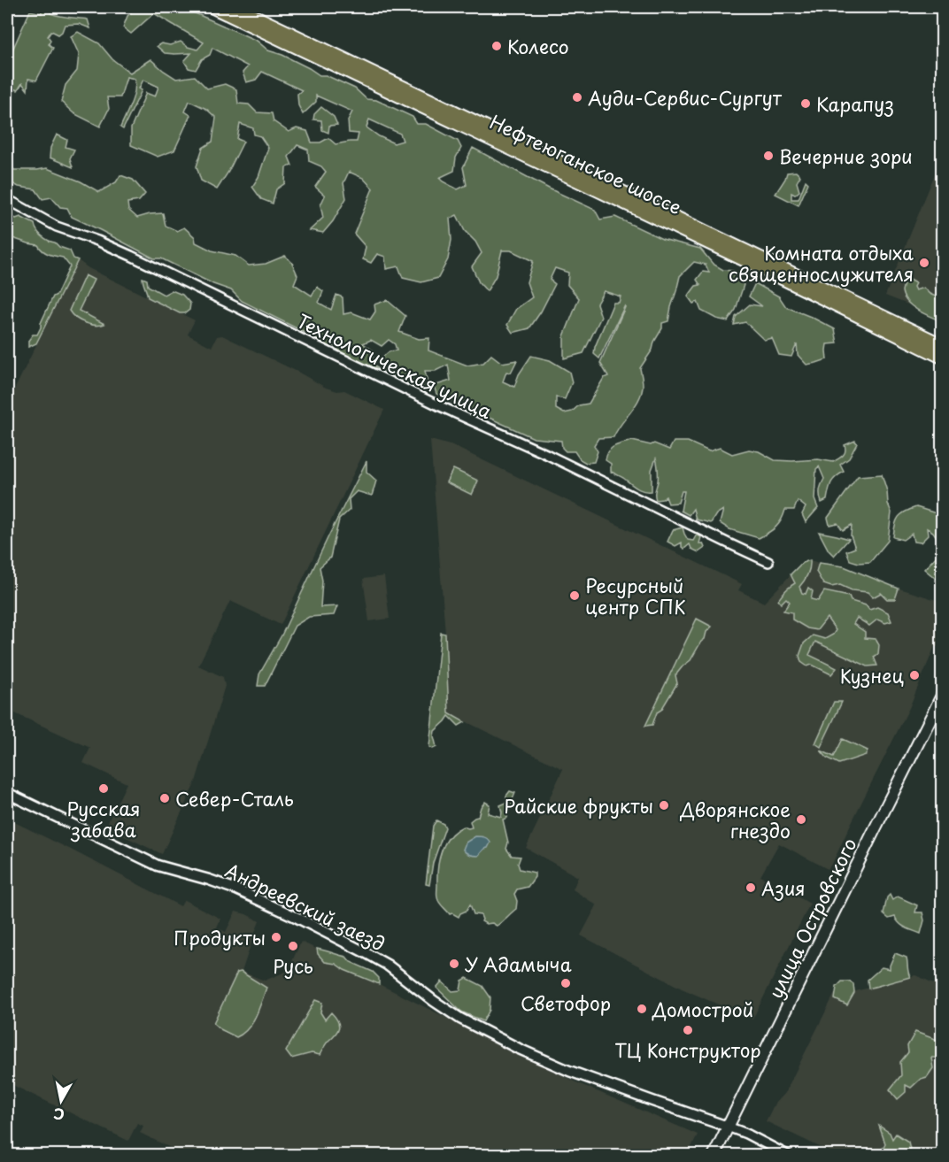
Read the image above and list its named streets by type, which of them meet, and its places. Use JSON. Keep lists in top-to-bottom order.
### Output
{
  "streets": {
    "main road": ["Нефтеюганское шоссе", "улица Островского"],
    "street": ["Технологическая улица", "Андреевский заезд"]
  },
  "crossings": [
    ["Андреевский заезд", "улица Островского"]
  ],
  "places": [
    "Колесо",
    "Ауди-Сервис-Сургут",
    "Карапуз",
    "Вечерние зори",
    "Комната отдыха священнослужителя",
    "Ресурсный центр СПК",
    "Кузнец",
    "Русская забава",
    "Север-Сталь",
    "Райские фрукты",
    "Дворянское гнездо",
    "Азия",
    "Продукты",
    "Русь",
    "У Адамыча",
    "Светофор",
    "Домострой",
    "ТЦ Конструктор"
  ],
  "north": "bottom"
}
